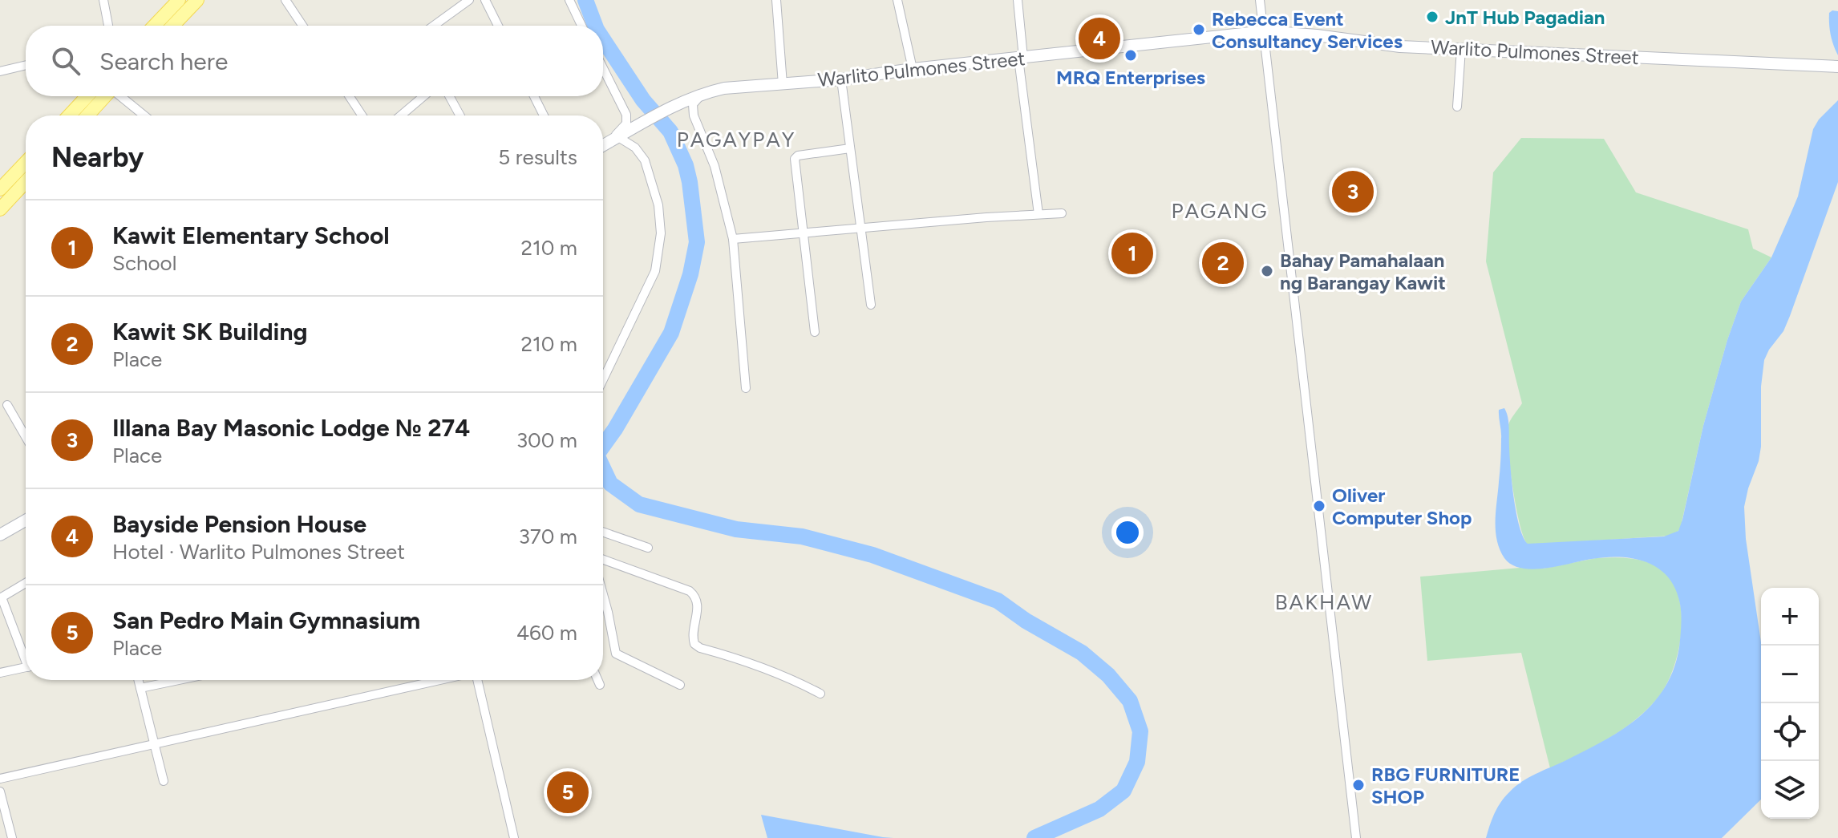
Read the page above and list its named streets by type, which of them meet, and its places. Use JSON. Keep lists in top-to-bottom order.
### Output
{
  "streets": {
    "street": ["Warlito Pulmones Street"]
  },
  "districts": ["PAGAYPAY", "PAGANG", "BAKHAW"],
  "places": [
    "JnT Hub Pagadian",
    "Rebecca Event Consultancy Services",
    "MRQ Enterprises",
    "Bahay Pamahalaan ng Barangay Kawit",
    "Oliver Computer Shop",
    "RBG FURNITURE SHOP"
  ],
  "page": {
    "pins": [
      "4",
      "3",
      "1",
      "2",
      "5"
    ],
    "search": "Search here",
    "heading": ["Nearby", "5 results"],
    "list": [
      {
        "mark": "1",
        "name": "Kawit Elementary School",
        "note": "School",
        "value": "210 m"
      },
      {
        "mark": "2",
        "name": "Kawit SK Building",
        "note": "Place",
        "value": "210 m"
      },
      {
        "mark": "3",
        "name": "Illana Bay Masonic Lodge № 274",
        "note": "Place",
        "value": "300 m"
      },
      {
        "mark": "4",
        "name": "Bayside Pension House",
        "note": "Hotel · Warlito Pulmones Street",
        "value": "370 m"
      },
      {
        "mark": "5",
        "name": "San Pedro Main Gymnasium",
        "note": "Place",
        "value": "460 m"
      }
    ],
    "map_buttons": ["+", "−"]
  }
}
